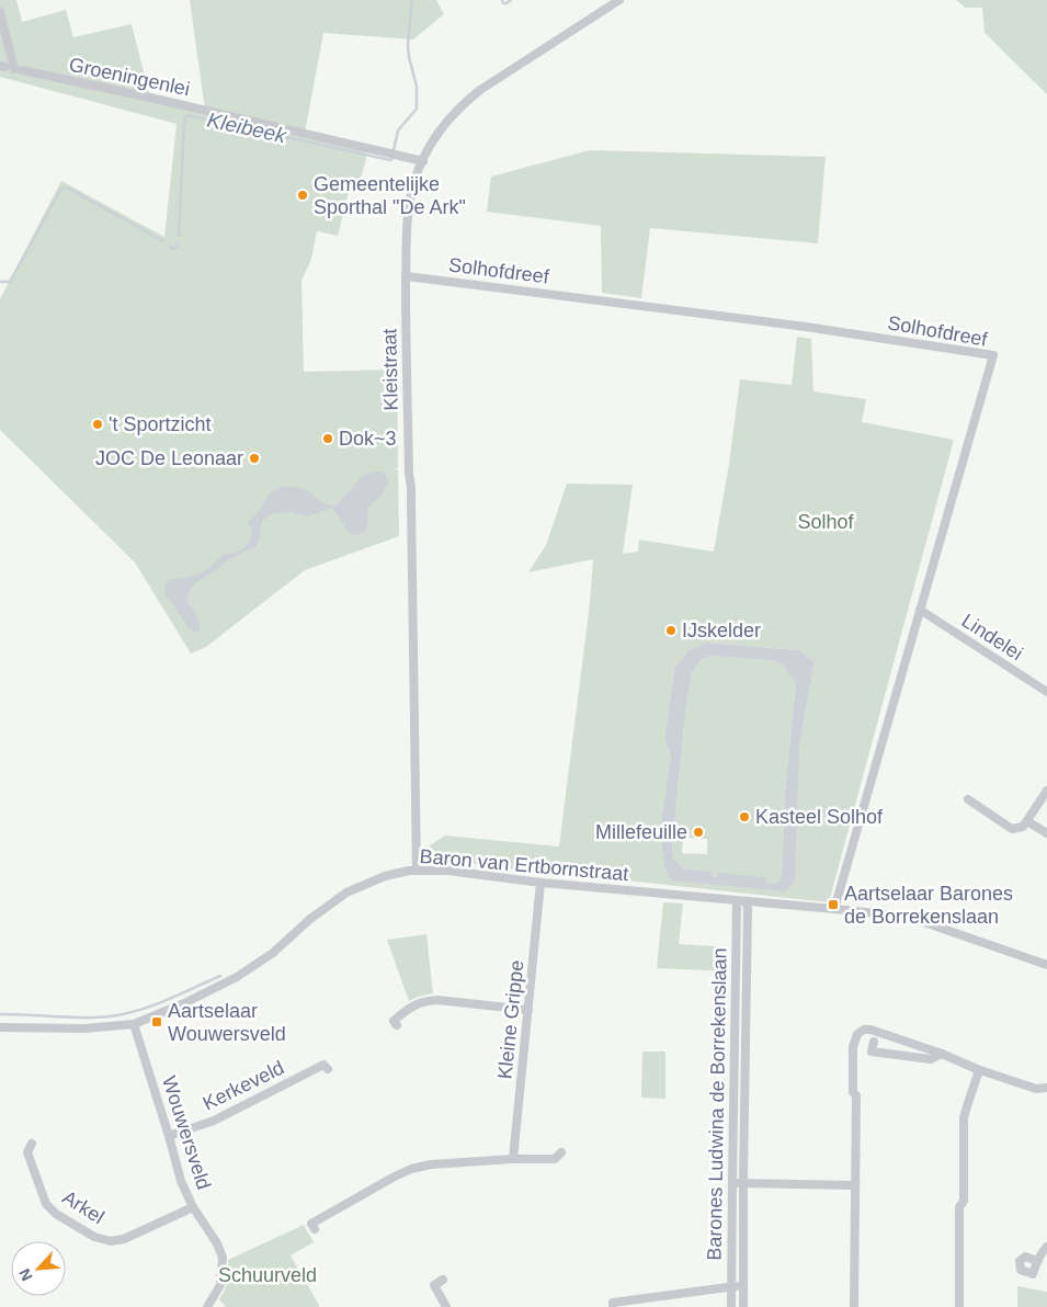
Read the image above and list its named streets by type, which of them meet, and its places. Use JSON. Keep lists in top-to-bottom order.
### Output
{
  "streets": {
    "street": [
      "Groeningenlei",
      "Solhofdreef",
      "Kleistraat",
      "Lindelei",
      "Baron van Ertbornstraat",
      "Kleine Grippe",
      "Kerkeveld",
      "Barones Ludwina de Borrekenslaan",
      "Wouwersveld",
      "Arkel"
    ]
  },
  "crossings": [
    ["Groeningenlei", "Kleistraat"],
    ["Solhofdreef", "Kleistraat"],
    ["Solhofdreef", "Lindelei"],
    ["Solhofdreef", "Baron van Ertbornstraat"],
    ["Kleistraat", "Baron van Ertbornstraat"],
    ["Baron van Ertbornstraat", "Kleine Grippe"],
    ["Baron van Ertbornstraat", "Barones Ludwina de Borrekenslaan"],
    ["Baron van Ertbornstraat", "Wouwersveld"],
    ["Kerkeveld", "Wouwersveld"],
    ["Wouwersveld", "Arkel"]
  ],
  "water": ["Kleibeek"],
  "parks": ["Solhof", "Schuurveld"],
  "places": {
    "other": [
      "Gemeentelijke Sporthal \"De Ark\"",
      "'t Sportzicht",
      "Dok~3",
      "JOC De Leonaar",
      "IJskelder",
      "Kasteel Solhof",
      "Millefeuille"
    ],
    "transit": ["Aartselaar Barones de Borrekenslaan", "Aartselaar Wouwersveld"]
  },
  "north": "bottom left"
}
